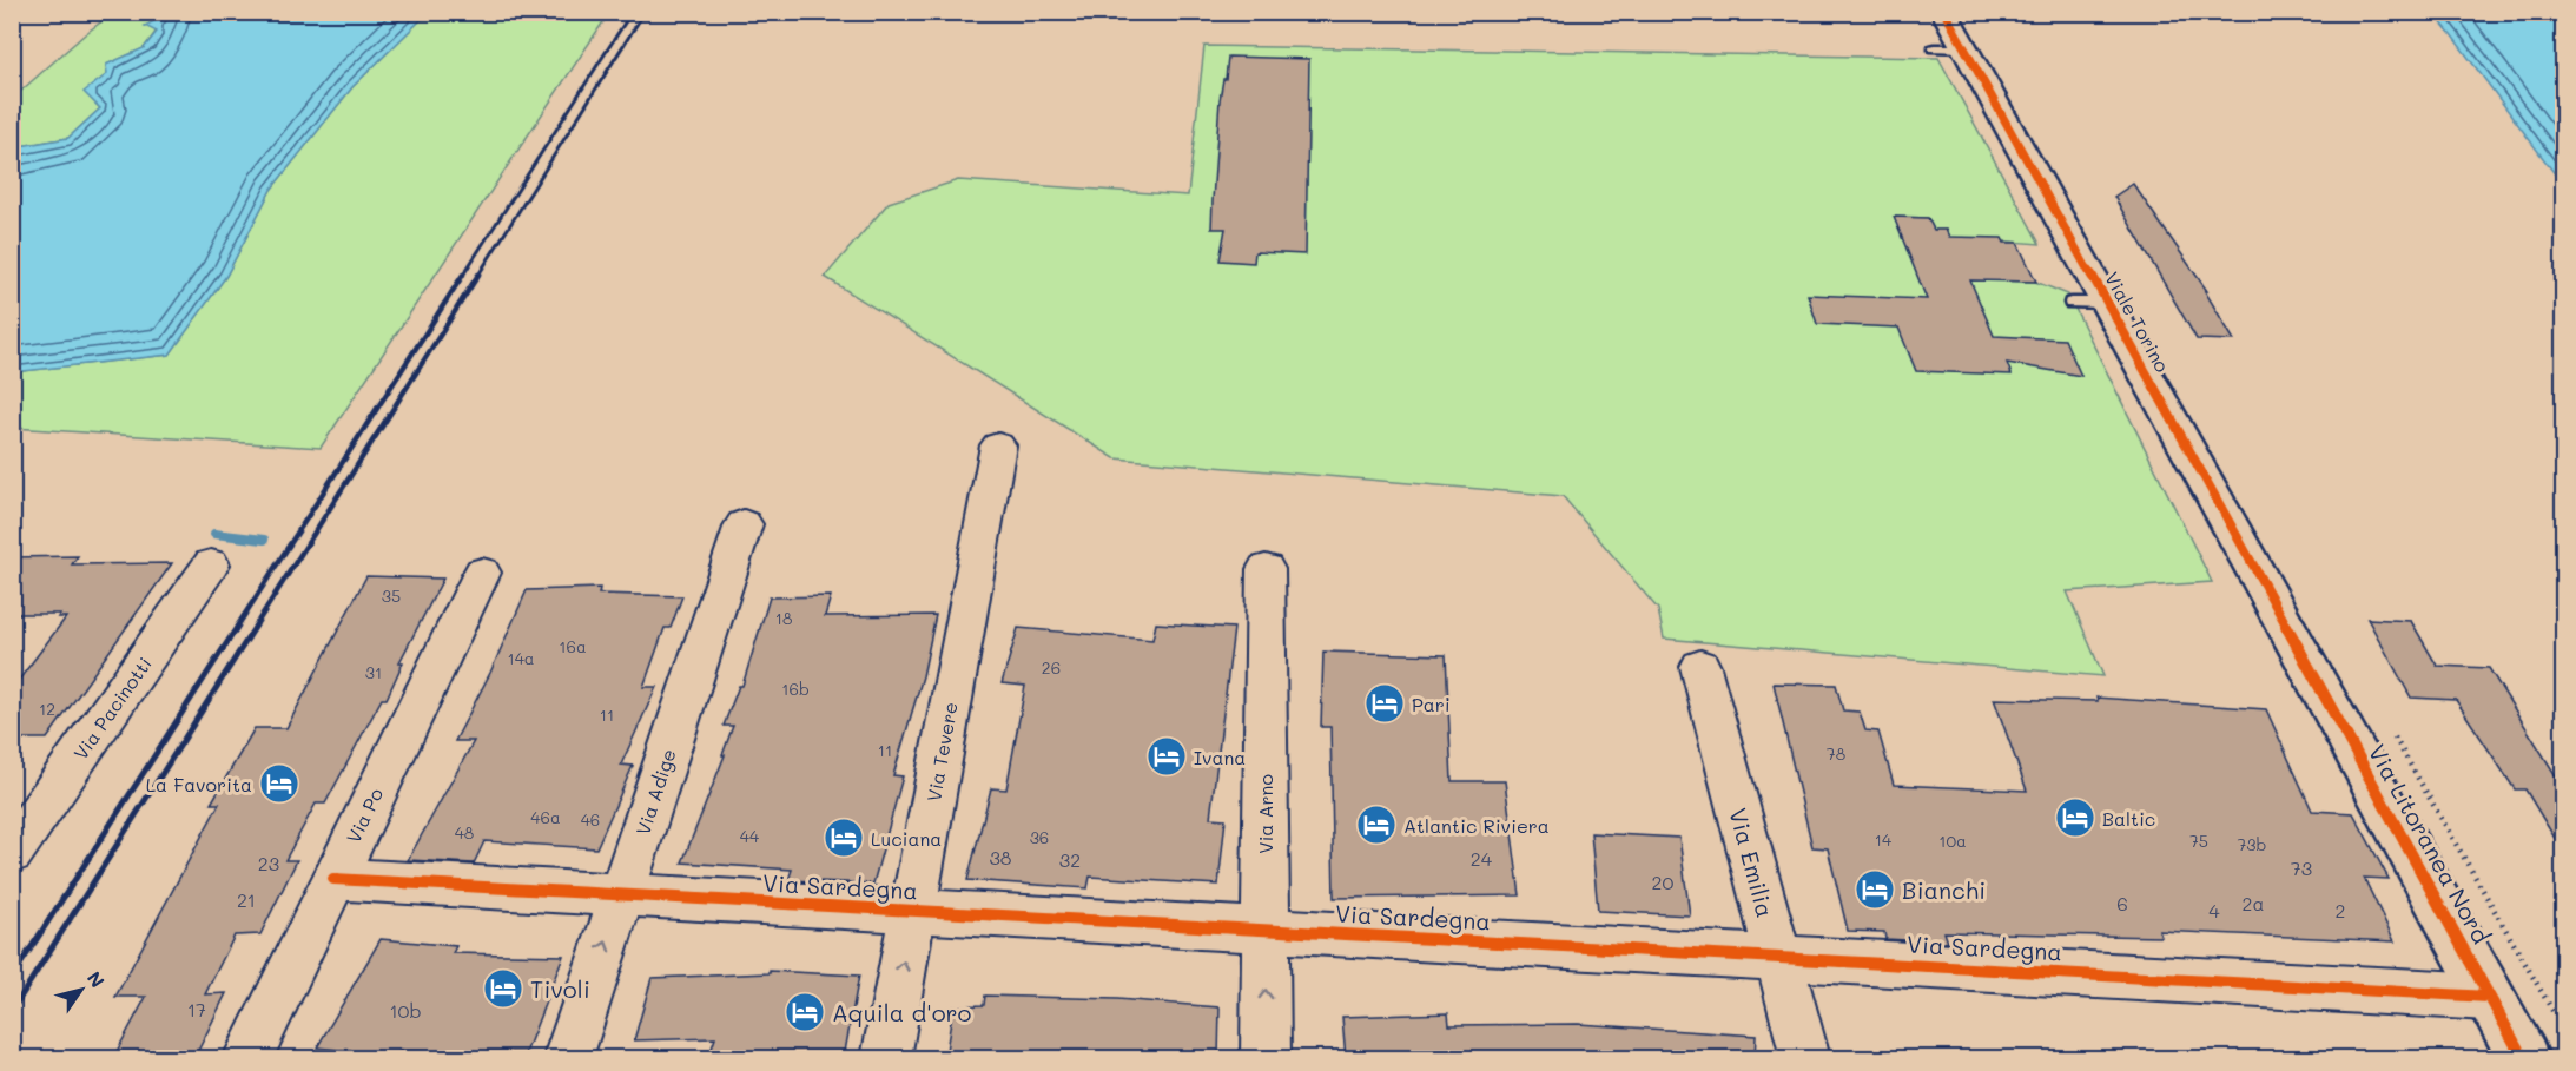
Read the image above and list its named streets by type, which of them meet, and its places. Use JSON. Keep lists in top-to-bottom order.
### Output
{
  "streets": {
    "street": [
      "Viale Torino",
      "Via Pacinotti",
      "Via Tevere",
      "Via Adige",
      "Via Arno",
      "Via Po",
      "Via Litoranea Nord",
      "Via Emilia",
      "Via Sardegna"
    ]
  },
  "crossings": [
    ["Viale Torino", "Via Litoranea Nord"],
    ["Via Tevere", "Via Sardegna"],
    ["Via Adige", "Via Sardegna"],
    ["Via Arno", "Via Sardegna"],
    ["Via Po", "Via Sardegna"],
    ["Via Litoranea Nord", "Via Sardegna"],
    ["Via Emilia", "Via Sardegna"]
  ],
  "places": {
    "hotel": [
      "Pari",
      "Ivana",
      "La Favorita",
      "Baltic",
      "Atlantic Riviera",
      "Luciana",
      "Bianchi",
      "Tivoli",
      "Aquila d'oro"
    ]
  },
  "house_numbers": [
    "35",
    "18",
    "16a",
    "14a",
    "26",
    "31",
    "16b",
    "12",
    "11",
    "11",
    "78",
    "46a",
    "46",
    "48",
    "44",
    "36",
    "14",
    "10a",
    "75",
    "73b",
    "38",
    "24",
    "32",
    "23",
    "73",
    "20",
    "21",
    "6",
    "2a",
    "4",
    "2",
    "17",
    "10b"
  ],
  "north": "top right"
}
